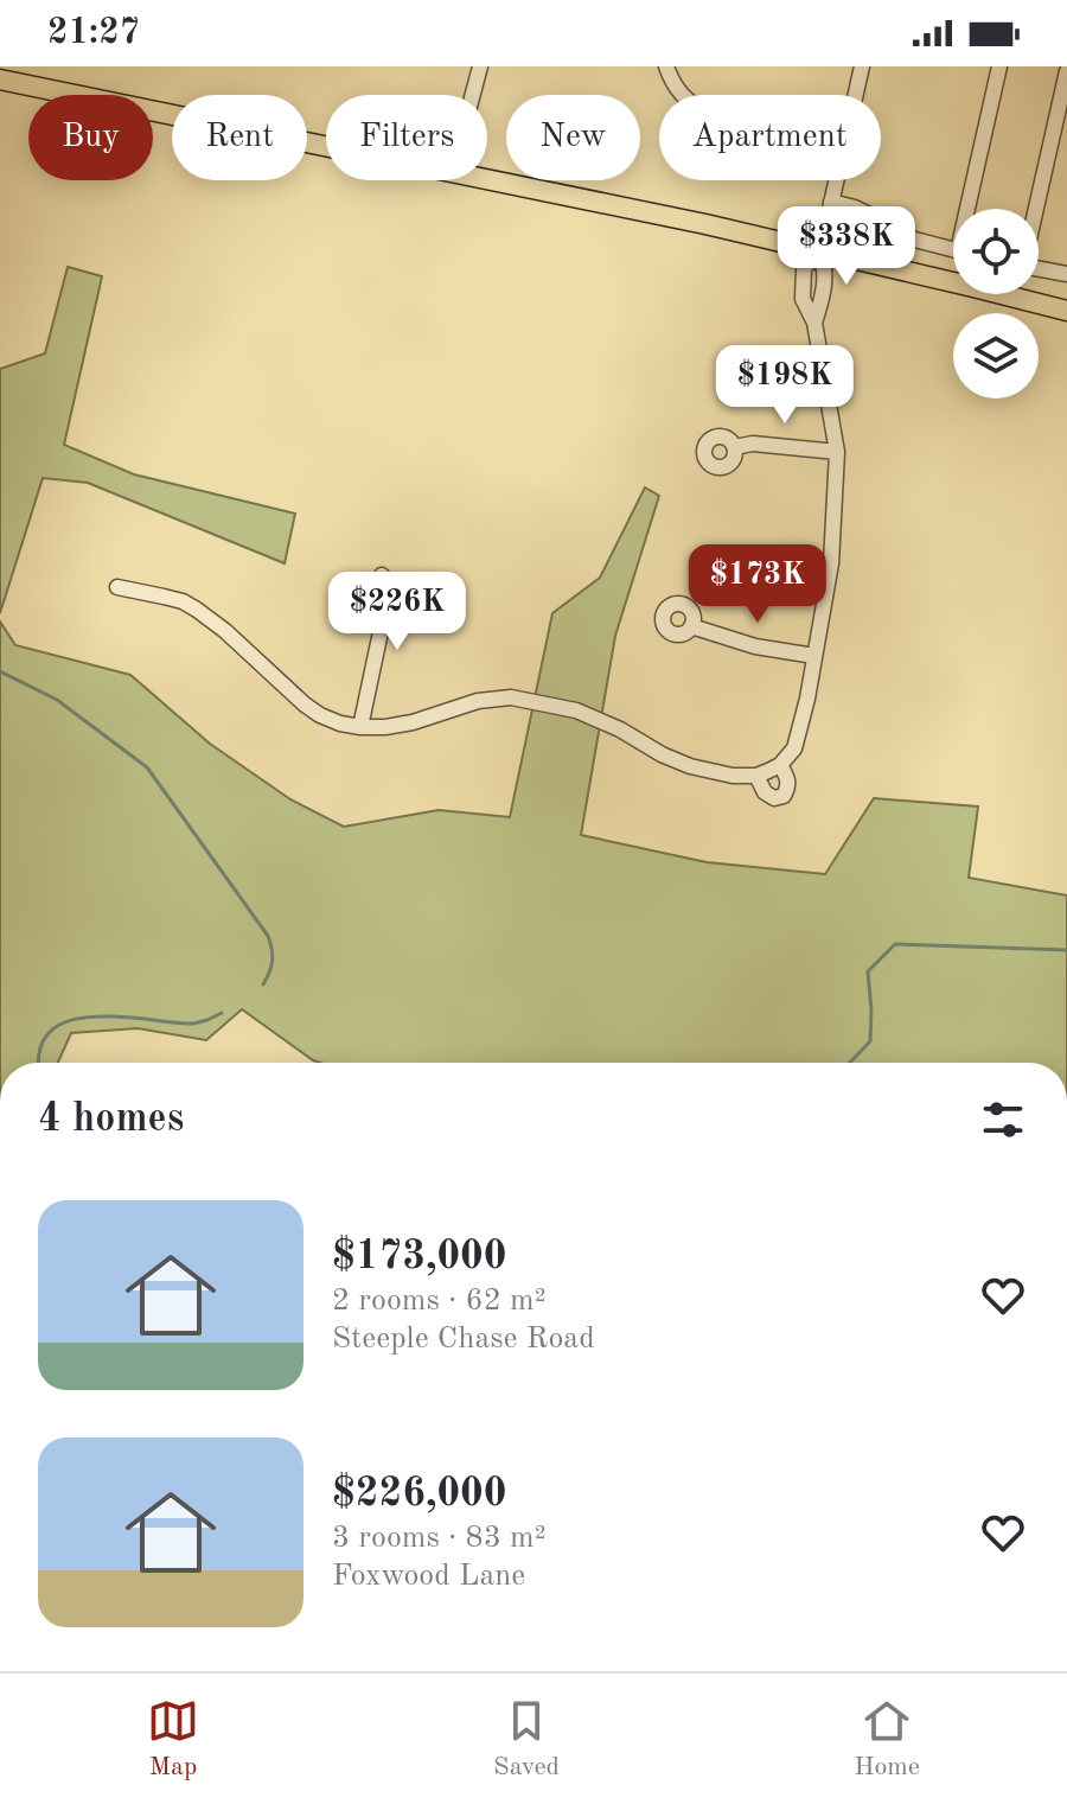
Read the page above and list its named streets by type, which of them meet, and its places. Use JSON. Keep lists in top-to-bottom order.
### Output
{
  "page": {
    "status": "21:27",
    "chip": [
      "Buy",
      "Rent",
      "Filters",
      "New",
      "Apartment"
    ],
    "price": [
      "$338K",
      "$198K",
      "$173K",
      "$226K"
    ],
    "heading": "4 homes",
    "list": [
      {
        "name": "$173,000",
        "note": "2 rooms · 62 m² · Steeple Chase Road"
      },
      {
        "name": "$226,000",
        "note": "3 rooms · 83 m² · Foxwood Lane"
      }
    ],
    "tabs": ["Map", "Saved", "Home"]
  }
}
